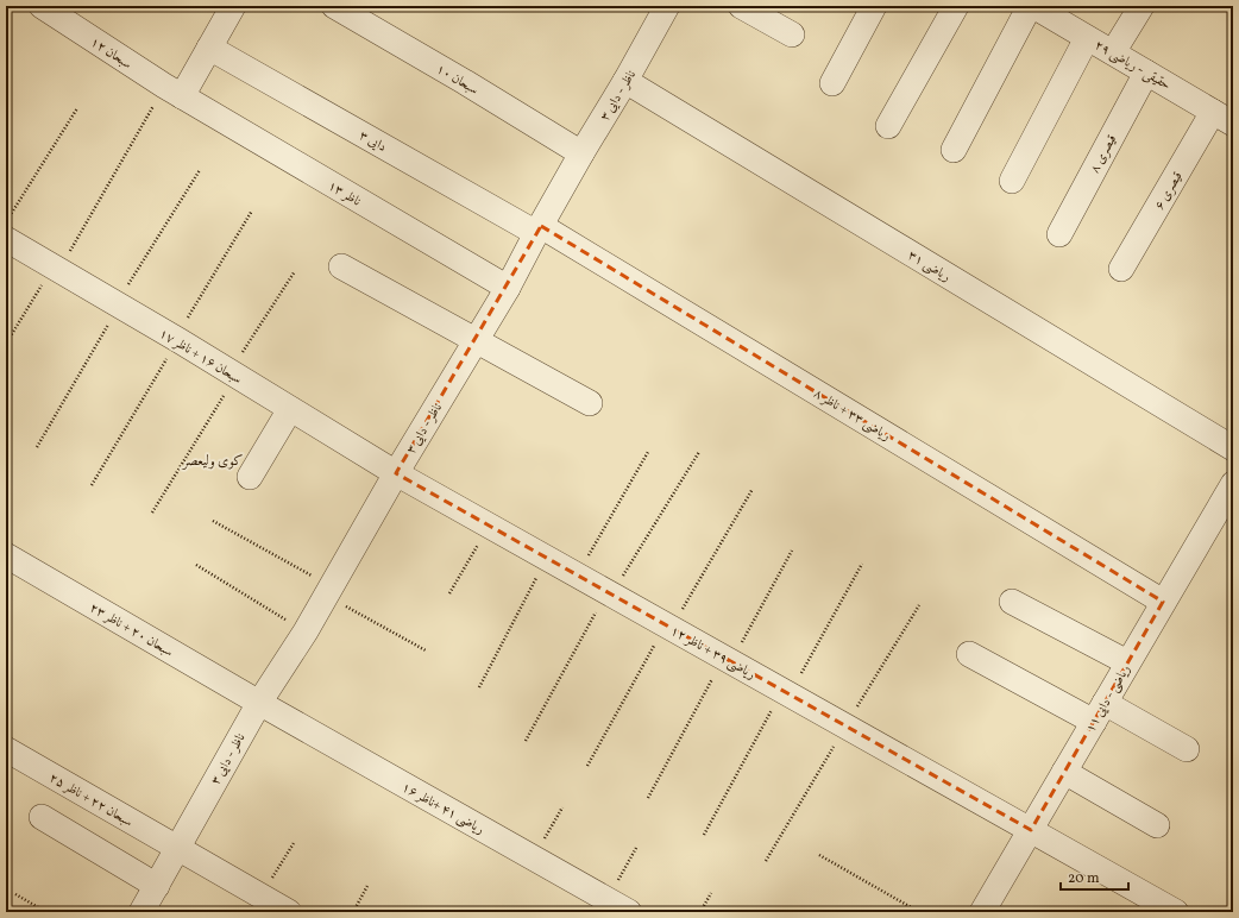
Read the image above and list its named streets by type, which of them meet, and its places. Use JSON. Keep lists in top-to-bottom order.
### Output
{
  "streets": {
    "street": [
      "سبحان ۱۲",
      "حقیقی - ریاضی ۲۹",
      "سبحان ۱۰",
      "ناظر - دایی ۳",
      "دایی ۳",
      "قیصری ۸",
      "قیصری ۶",
      "ناظر ۱۳",
      "ریاضی ۳۱",
      "سبحان ۱۶ + ناظر ۱۷",
      "ریاضی ۳۳ + ناظر ۸",
      "سبحان ۲۰ + ناظر ۲۳",
      "ریاضی ۳۹ + ناظر ۱۲",
      "ریاضی - دایی ۱۱",
      "سبحان ۲۲ + ناظر ۲۵",
      "ریاضی ۴۱ +ناظر ۱۶"
    ]
  },
  "crossings": [
    ["سبحان ۱۲", "ناظر ۱۳"],
    ["حقیقی - ریاضی ۲۹", "قیصری ۸"],
    ["حقیقی - ریاضی ۲۹", "قیصری ۶"],
    ["سبحان ۱۰", "ناظر - دایی ۳"],
    ["ناظر - دایی ۳", "دایی ۳"],
    ["ناظر - دایی ۳", "ناظر ۱۳"],
    ["ناظر - دایی ۳", "ریاضی ۳۱"],
    ["ناظر - دایی ۳", "سبحان ۱۶ + ناظر ۱۷"],
    ["ناظر - دایی ۳", "ریاضی ۳۳ + ناظر ۸"],
    ["ناظر - دایی ۳", "سبحان ۲۰ + ناظر ۲۳"],
    ["ناظر - دایی ۳", "ریاضی ۳۹ + ناظر ۱۲"],
    ["ناظر - دایی ۳", "سبحان ۲۲ + ناظر ۲۵"],
    ["ناظر - دایی ۳", "ریاضی ۴۱ +ناظر ۱۶"],
    ["دایی ۳", "ریاضی ۳۳ + ناظر ۸"],
    ["سبحان ۱۶ + ناظر ۱۷", "ریاضی ۳۹ + ناظر ۱۲"],
    ["ریاضی ۳۳ + ناظر ۸", "ریاضی - دایی ۱۱"],
    ["سبحان ۲۰ + ناظر ۲۳", "ریاضی ۴۱ +ناظر ۱۶"],
    ["ریاضی ۳۹ + ناظر ۱۲", "ریاضی - دایی ۱۱"]
  ],
  "districts": ["کوی ولیعصر"],
  "scale_bar": "20 m"
}
